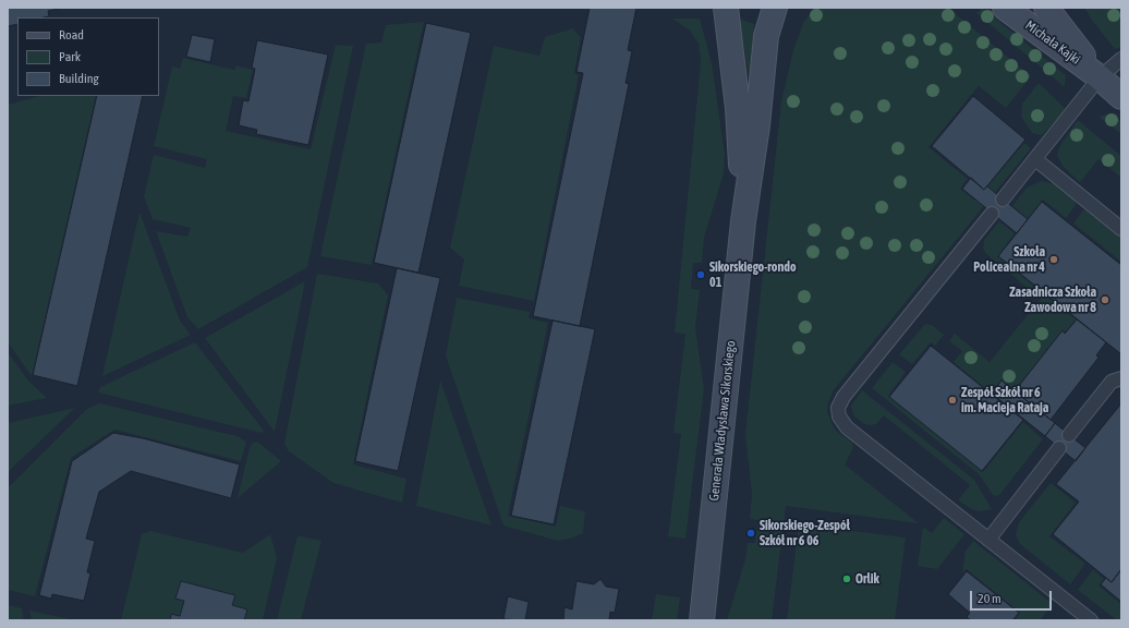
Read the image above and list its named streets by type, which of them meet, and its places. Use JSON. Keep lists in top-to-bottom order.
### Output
{
  "streets": {
    "street": ["Michała Kajki", "Generała Władysława Sikorskiego"]
  },
  "places": [
    "Szkoła Policealna nr 4",
    "Sikorskiego-rondo 01",
    "Zasadnicza Szkoła Zawodowa nr 8",
    "Zespół Szkół nr 6 im. Macieja Rataja",
    "Sikorskiego-Zespół Szkół nr 6 06",
    "Orlik"
  ],
  "legend": ["Road", "Park", "Building"],
  "scale_bar": "20 m"
}
